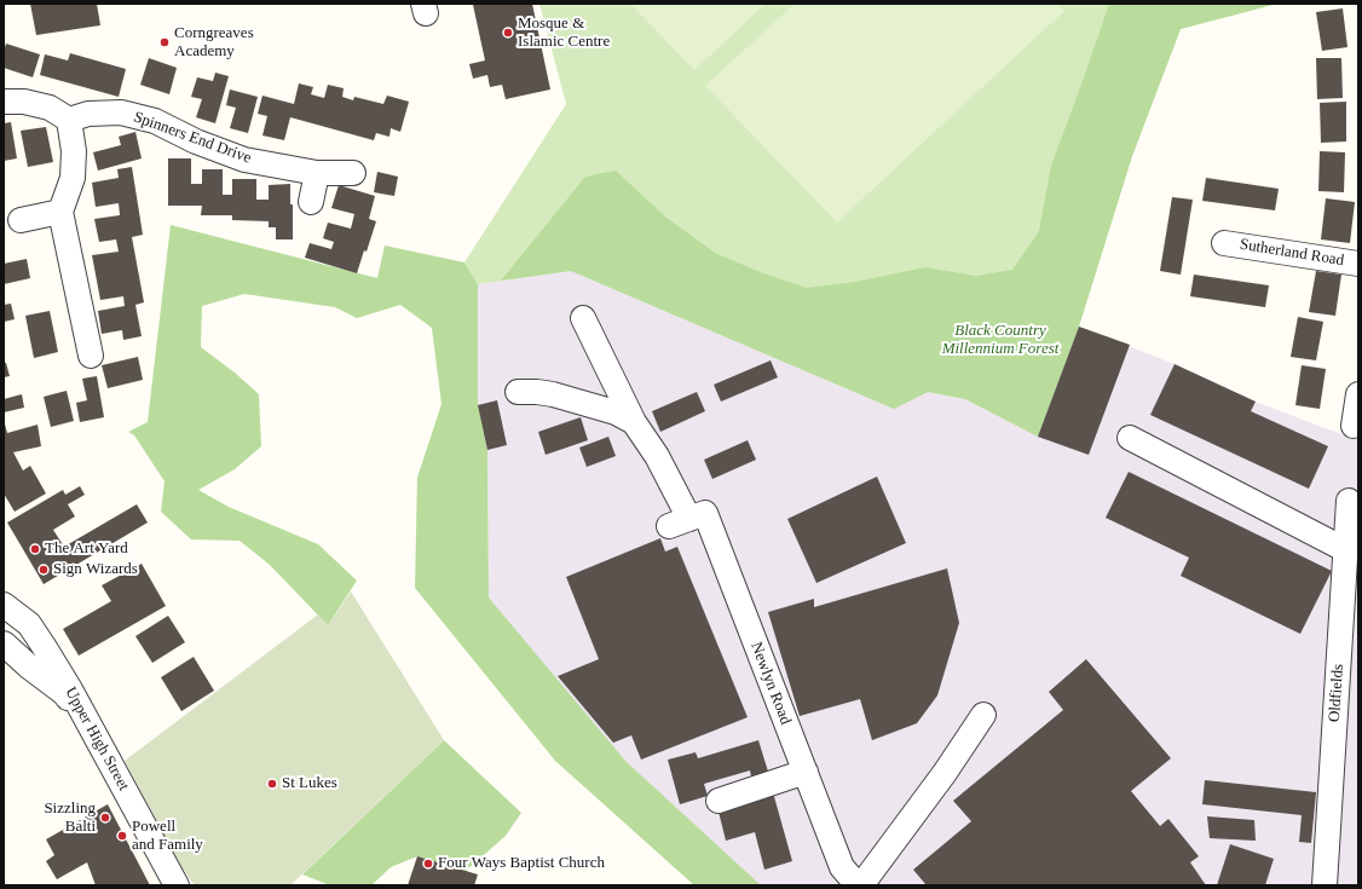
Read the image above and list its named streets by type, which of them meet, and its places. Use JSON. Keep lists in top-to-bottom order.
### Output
{
  "streets": {
    "street": [
      "Spinners End Drive",
      "Sutherland Road",
      "Newlyn Road",
      "Oldfields",
      "Upper High Street"
    ]
  },
  "parks": ["Black Country Millennium Forest"],
  "places": [
    "Mosque & Islamic Centre",
    "Corngreaves Academy",
    "The Art Yard",
    "Sign Wizards",
    "St Lukes",
    "Sizzling Balti",
    "Powell and Family",
    "Four Ways Baptist Church"
  ]
}
